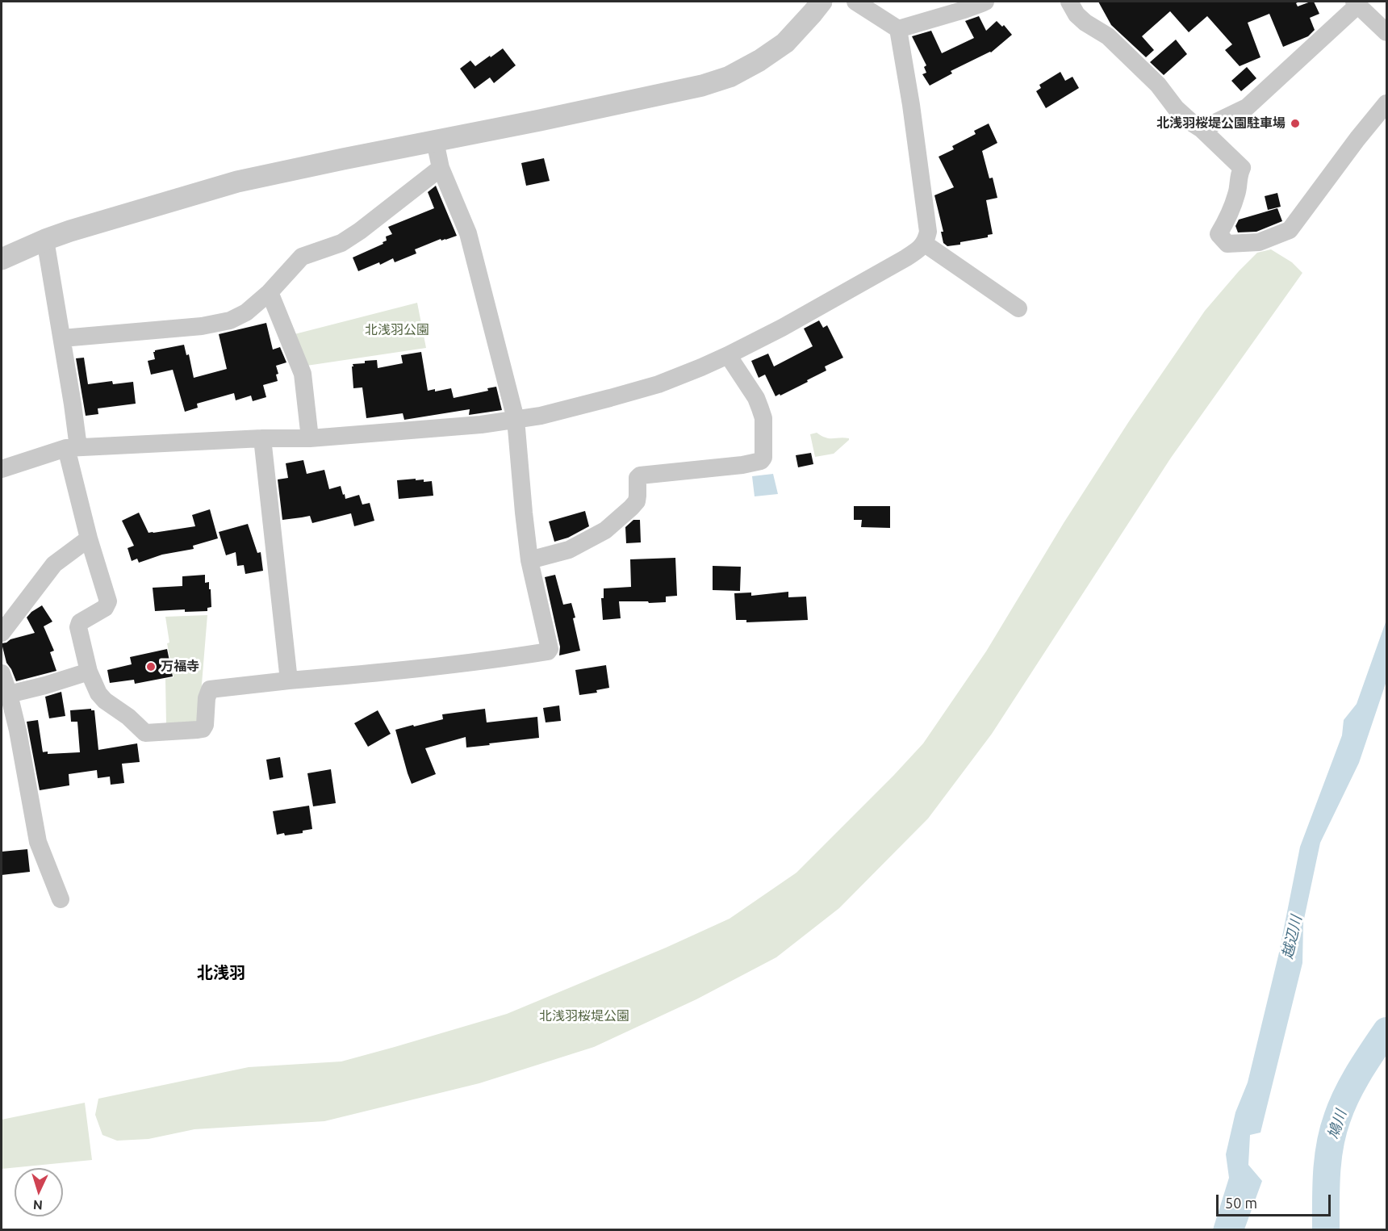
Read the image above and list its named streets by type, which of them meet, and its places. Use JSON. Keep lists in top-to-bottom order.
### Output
{
  "districts": ["北浅羽"],
  "water": ["越辺川", "鳩川"],
  "parks": ["北浅羽公園", "北浅羽桜堤公園"],
  "places": ["北浅羽桜堤公園駐車場", "万福寺"],
  "scale_bar": "50 m",
  "north": "bottom"
}
